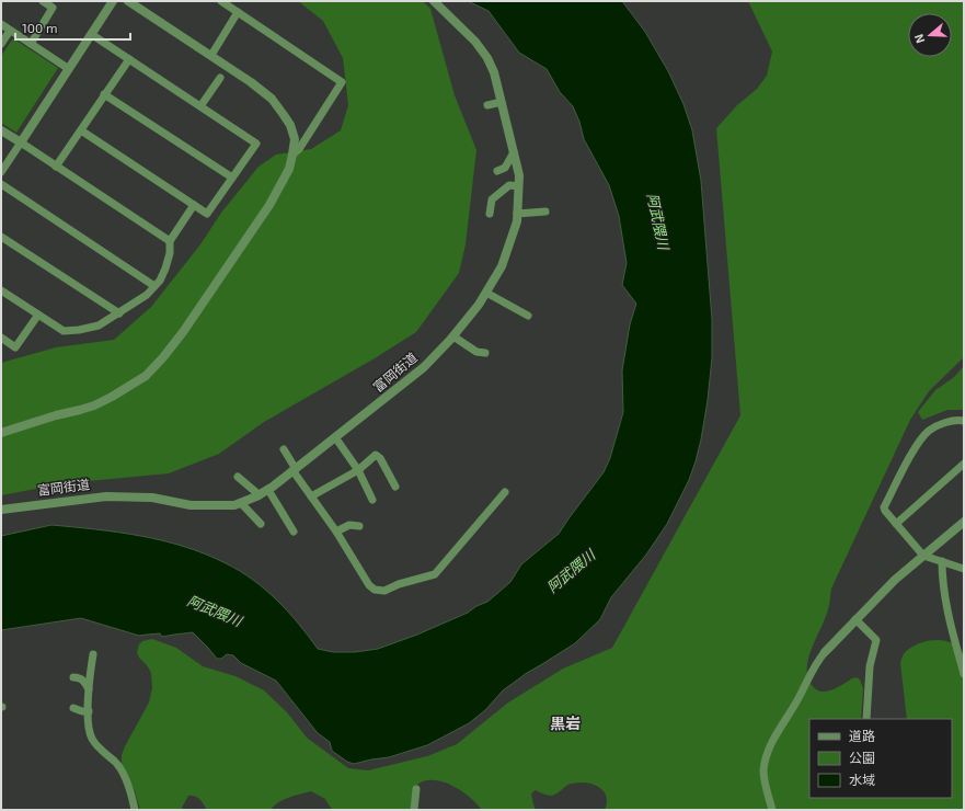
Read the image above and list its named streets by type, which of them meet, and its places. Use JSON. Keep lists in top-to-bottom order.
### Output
{
  "streets": {
    "street": ["富岡街道"]
  },
  "districts": ["黒岩"],
  "water": ["阿武隈川"],
  "legend": ["道路", "公園", "水域"],
  "scale_bar": "100 m",
  "north": "left"
}
